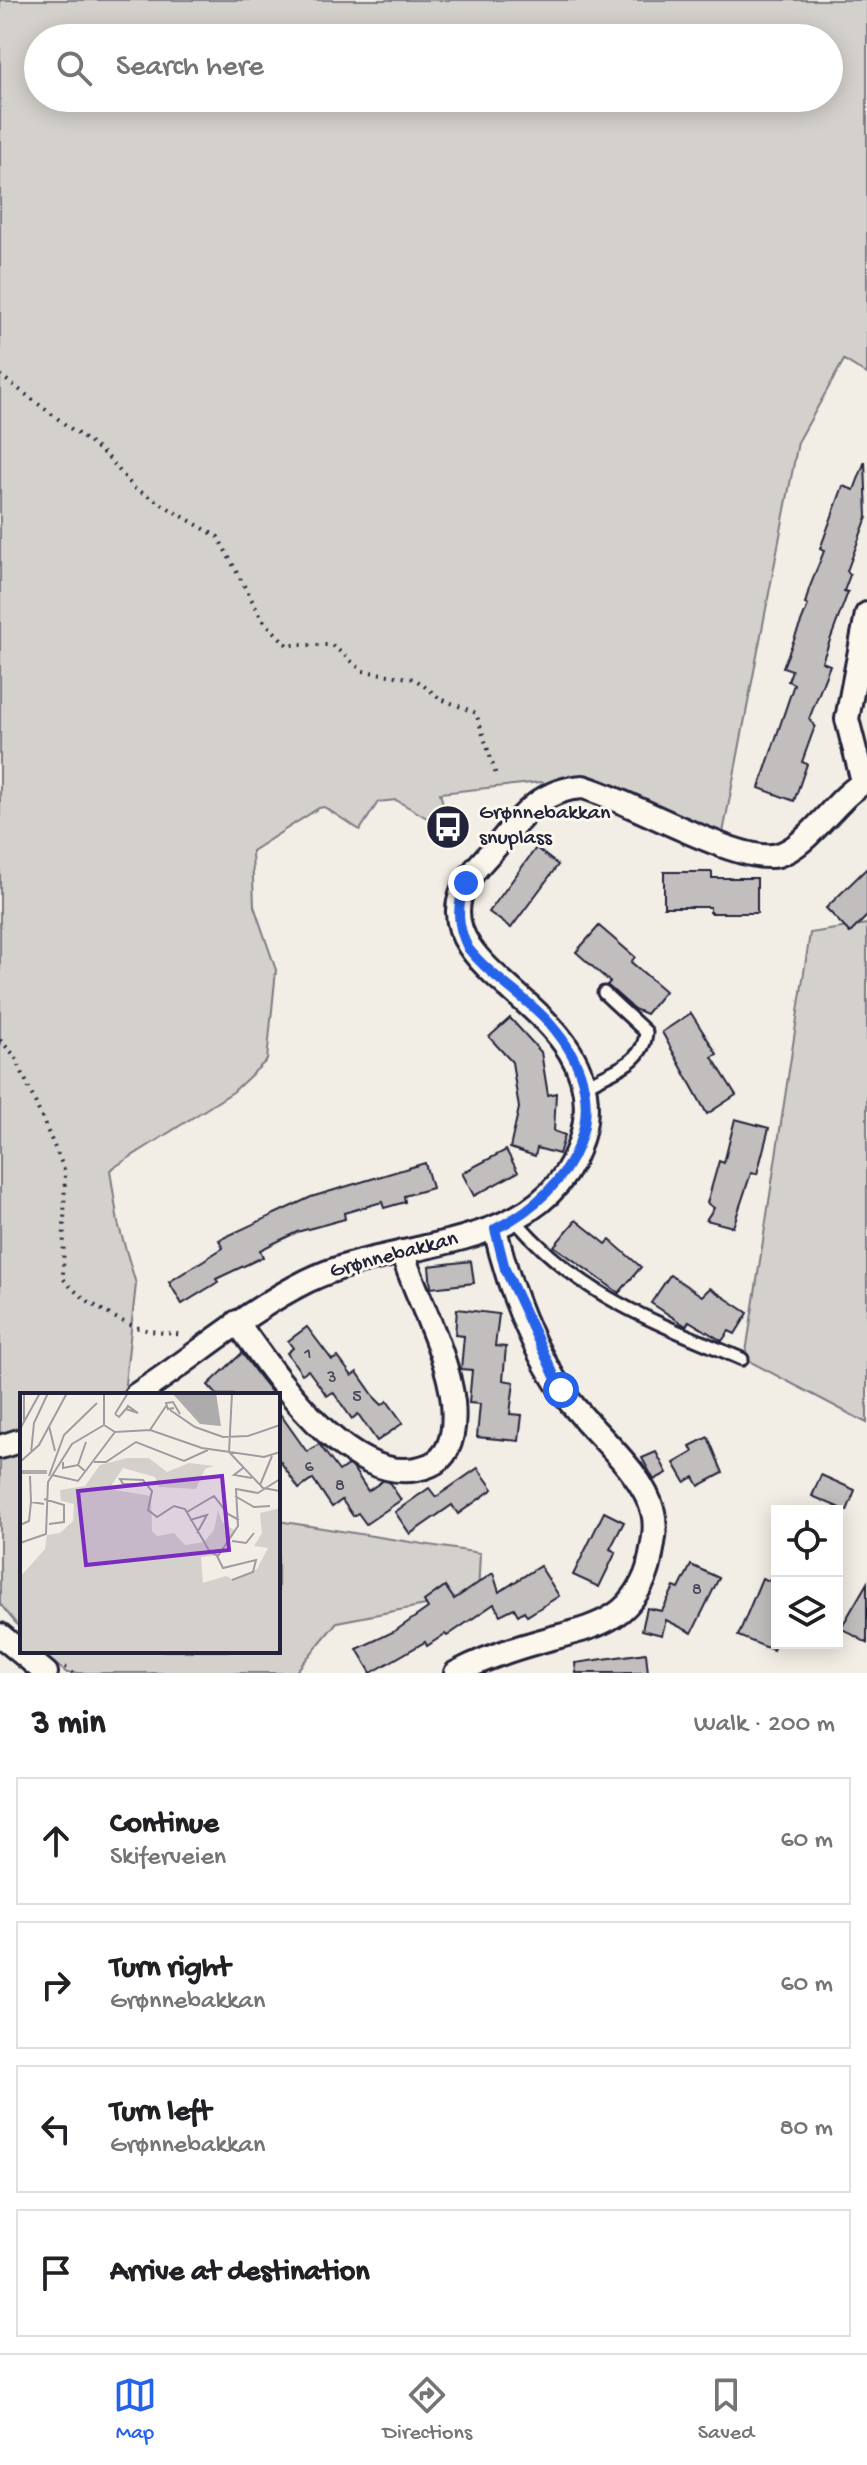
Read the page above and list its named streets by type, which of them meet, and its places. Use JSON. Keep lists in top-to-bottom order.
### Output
{
  "streets": {
    "street": ["Grønnebakkan"]
  },
  "places": {
    "bus stop": ["Grønnebakkan snuplass"]
  },
  "house_numbers": [
    "1",
    "3",
    "5",
    "6",
    "8",
    "8"
  ],
  "page": {
    "search": "Search here",
    "heading": ["3 min", "Walk · 200 m"],
    "list": [
      ["Continue", "Skiferveien", "60 m"],
      ["Turn right", "Grønnebakkan", "60 m"],
      ["Turn left", "Grønnebakkan", "80 m"],
      "Arrive at destination"
    ],
    "nav": ["Map", "Directions", "Saved"]
  }
}
